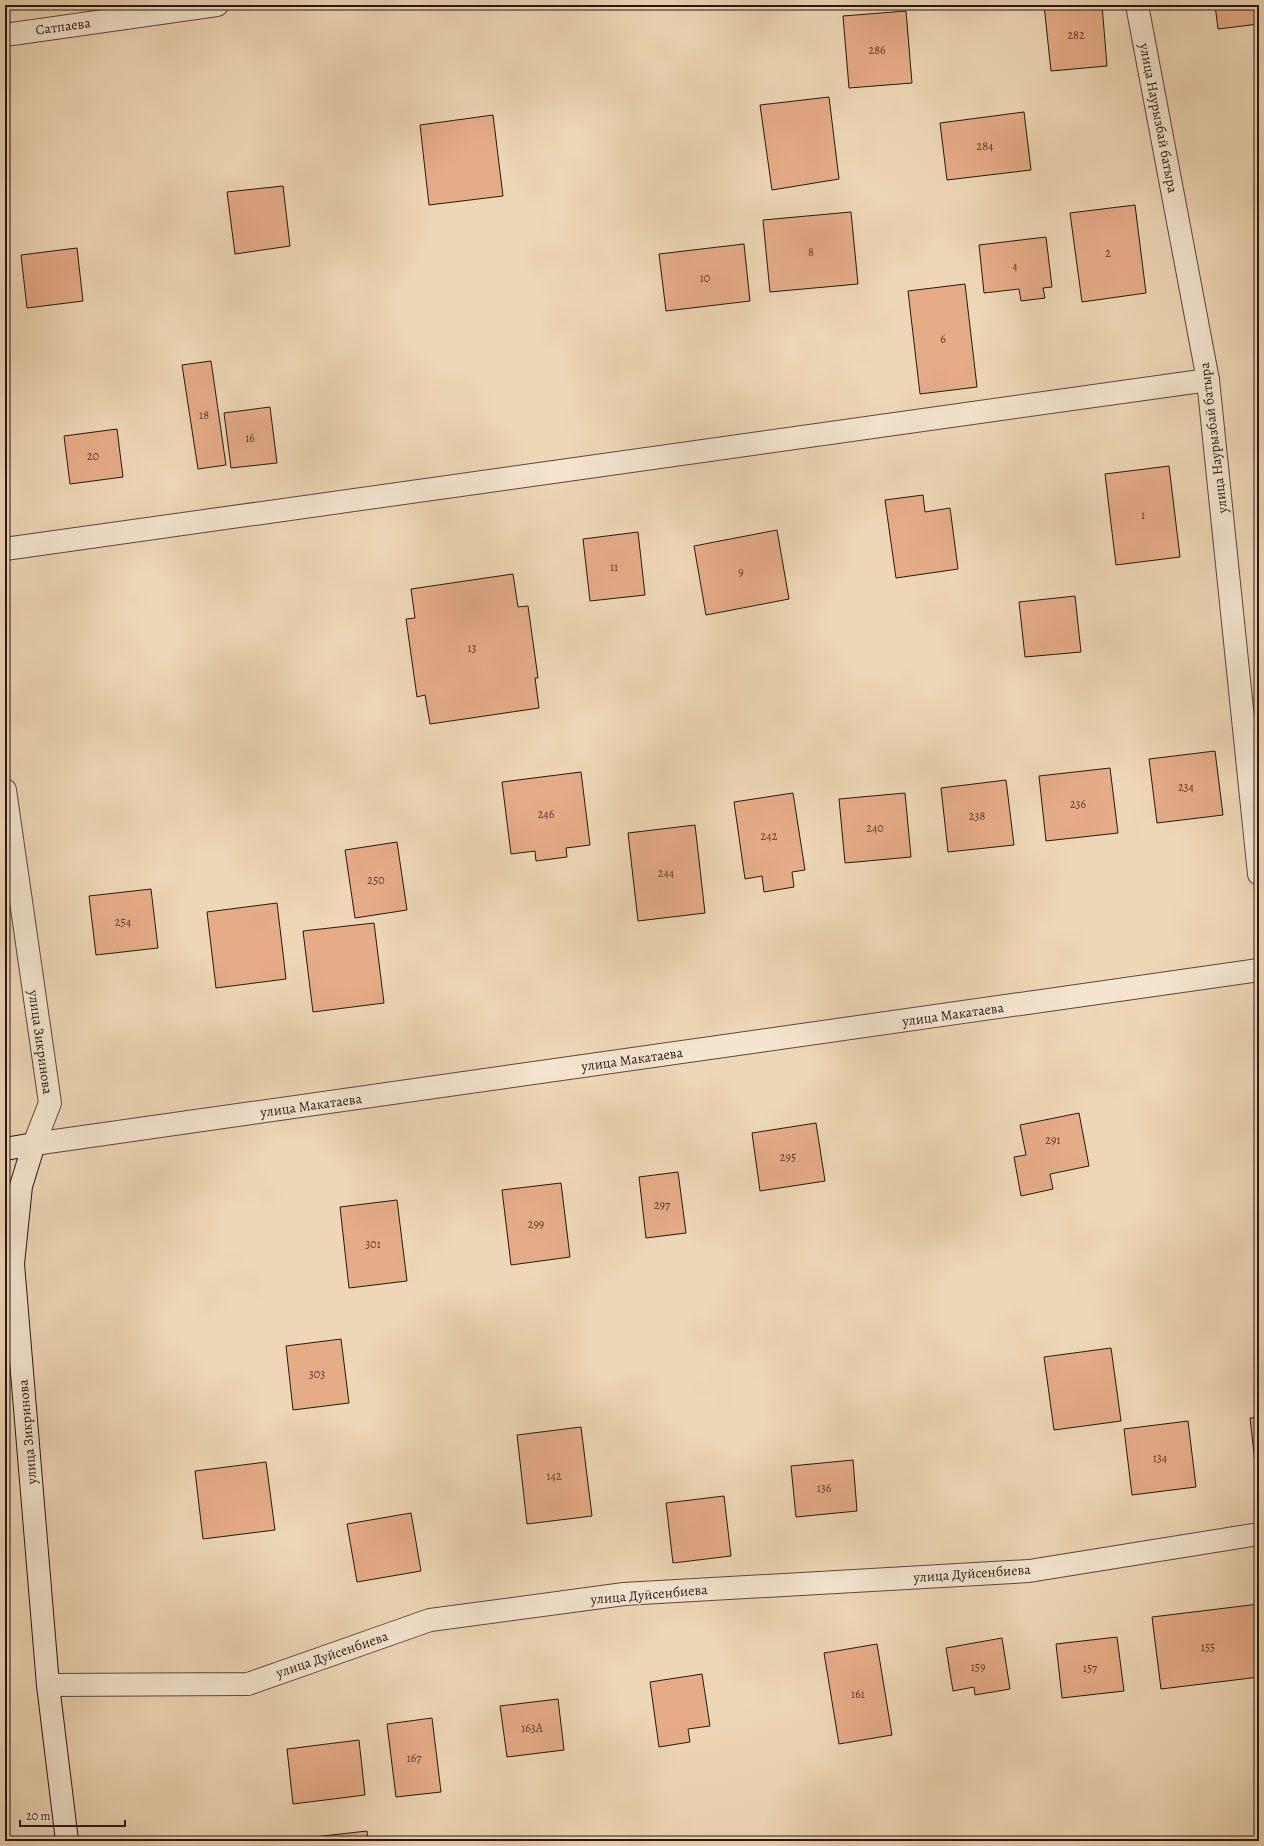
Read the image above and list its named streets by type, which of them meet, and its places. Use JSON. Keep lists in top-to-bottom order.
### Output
{
  "streets": {
    "street": [
      "Сатпаева",
      "улица Наурызбай батыра",
      "улица Макатаева",
      "улица Зикринова",
      "улица Дуйсенбиева"
    ]
  },
  "crossings": [
    ["улица Макатаева", "улица Зикринова"],
    ["улица Зикринова", "улица Дуйсенбиева"]
  ],
  "house_numbers": [
    "282",
    "286",
    "284",
    "8",
    "2",
    "4",
    "10",
    "6",
    "18",
    "16",
    "20",
    "1",
    "11",
    "9",
    "13",
    "234",
    "236",
    "246",
    "238",
    "240",
    "242",
    "244",
    "250",
    "254",
    "291",
    "295",
    "297",
    "299",
    "301",
    "303",
    "134",
    "142",
    "136",
    "155",
    "159",
    "157",
    "161",
    "163А",
    "167"
  ],
  "scale_bar": "20 m"
}
